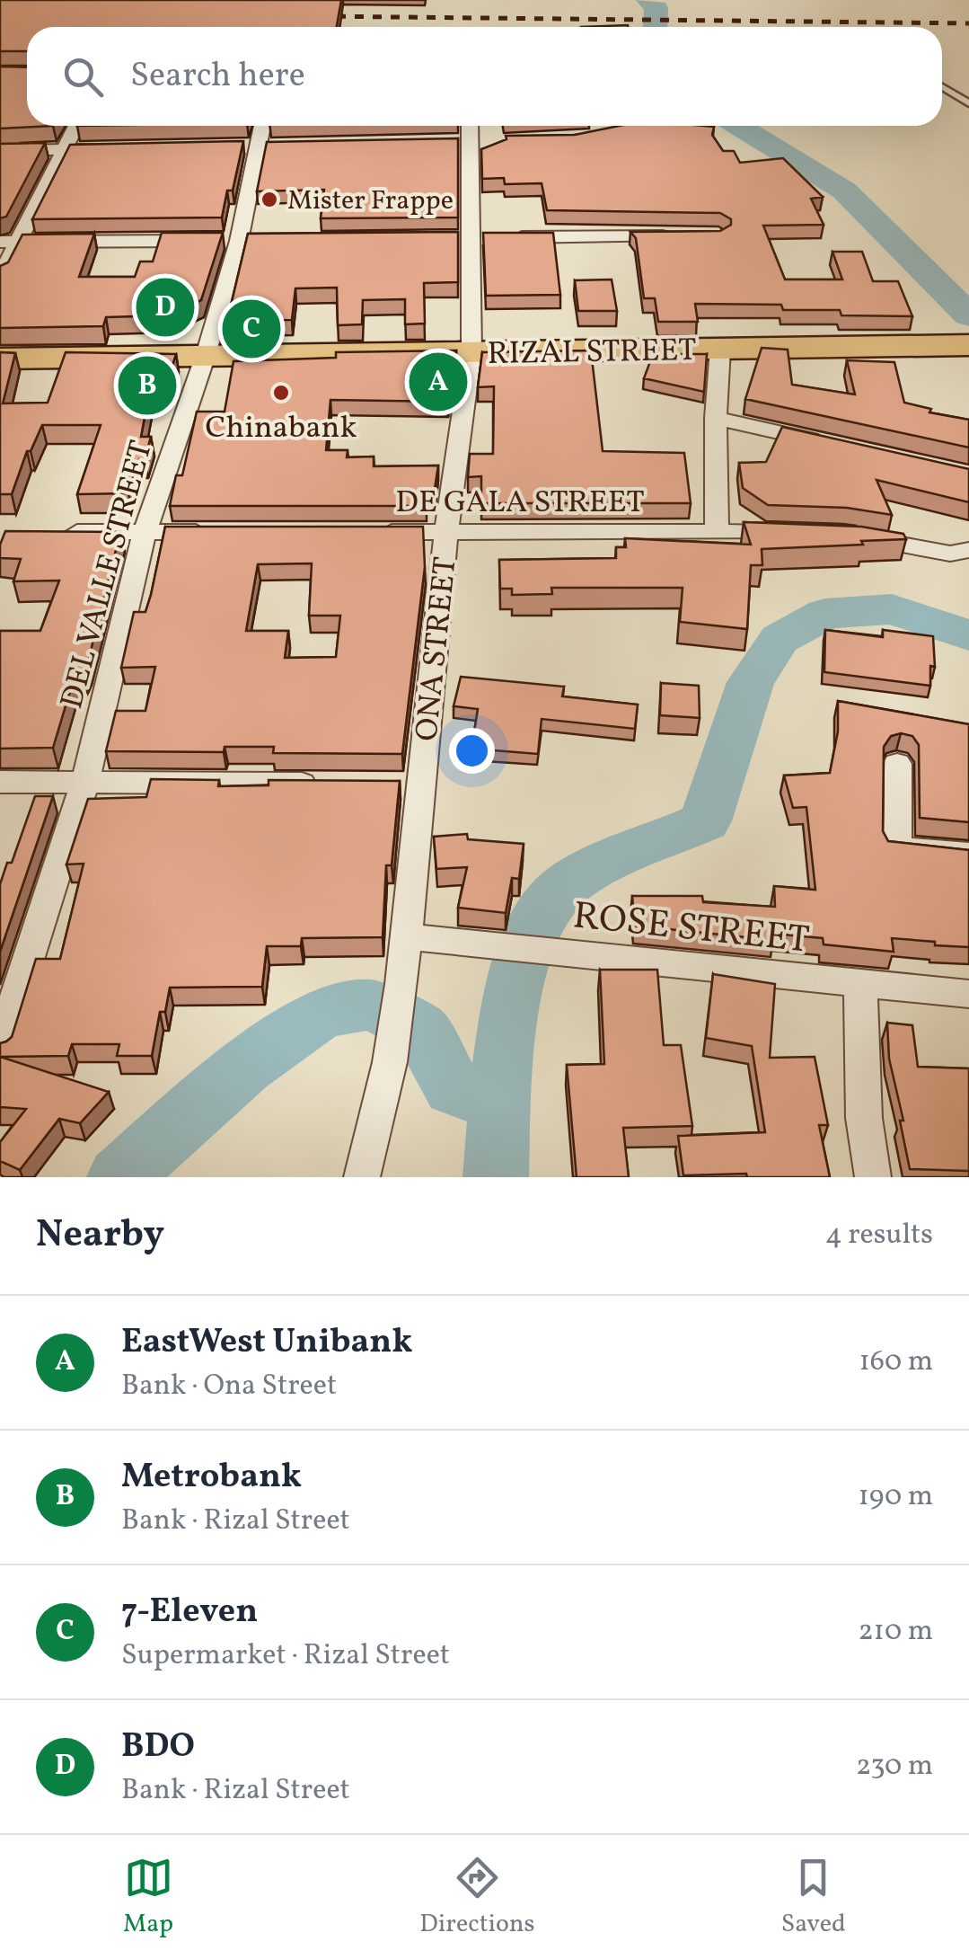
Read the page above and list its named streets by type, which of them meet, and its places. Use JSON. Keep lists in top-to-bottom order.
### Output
{
  "streets": {
    "main road": ["RIZAL STREET"],
    "street": [
      "DE GALA STREET",
      "DEL VALLE STREET",
      "ONA STREET",
      "ROSE STREET"
    ]
  },
  "crossings": [
    ["RIZAL STREET", "DEL VALLE STREET"],
    ["RIZAL STREET", "ONA STREET"],
    ["DE GALA STREET", "ONA STREET"],
    ["ONA STREET", "ROSE STREET"]
  ],
  "places": ["Mister Frappe", "Chinabank"],
  "page": {
    "search": "Search here",
    "pins": [
      "D",
      "C",
      "A",
      "B"
    ],
    "heading": ["Nearby", "4 results"],
    "list": [
      {
        "mark": "A",
        "name": "EastWest Unibank",
        "note": "Bank · Ona Street",
        "value": "160 m"
      },
      {
        "mark": "B",
        "name": "Metrobank",
        "note": "Bank · Rizal Street",
        "value": "190 m"
      },
      {
        "mark": "C",
        "name": "7-Eleven",
        "note": "Supermarket · Rizal Street",
        "value": "210 m"
      },
      {
        "mark": "D",
        "name": "BDO",
        "note": "Bank · Rizal Street",
        "value": "230 m"
      }
    ],
    "nav": ["Map", "Directions", "Saved"]
  }
}
